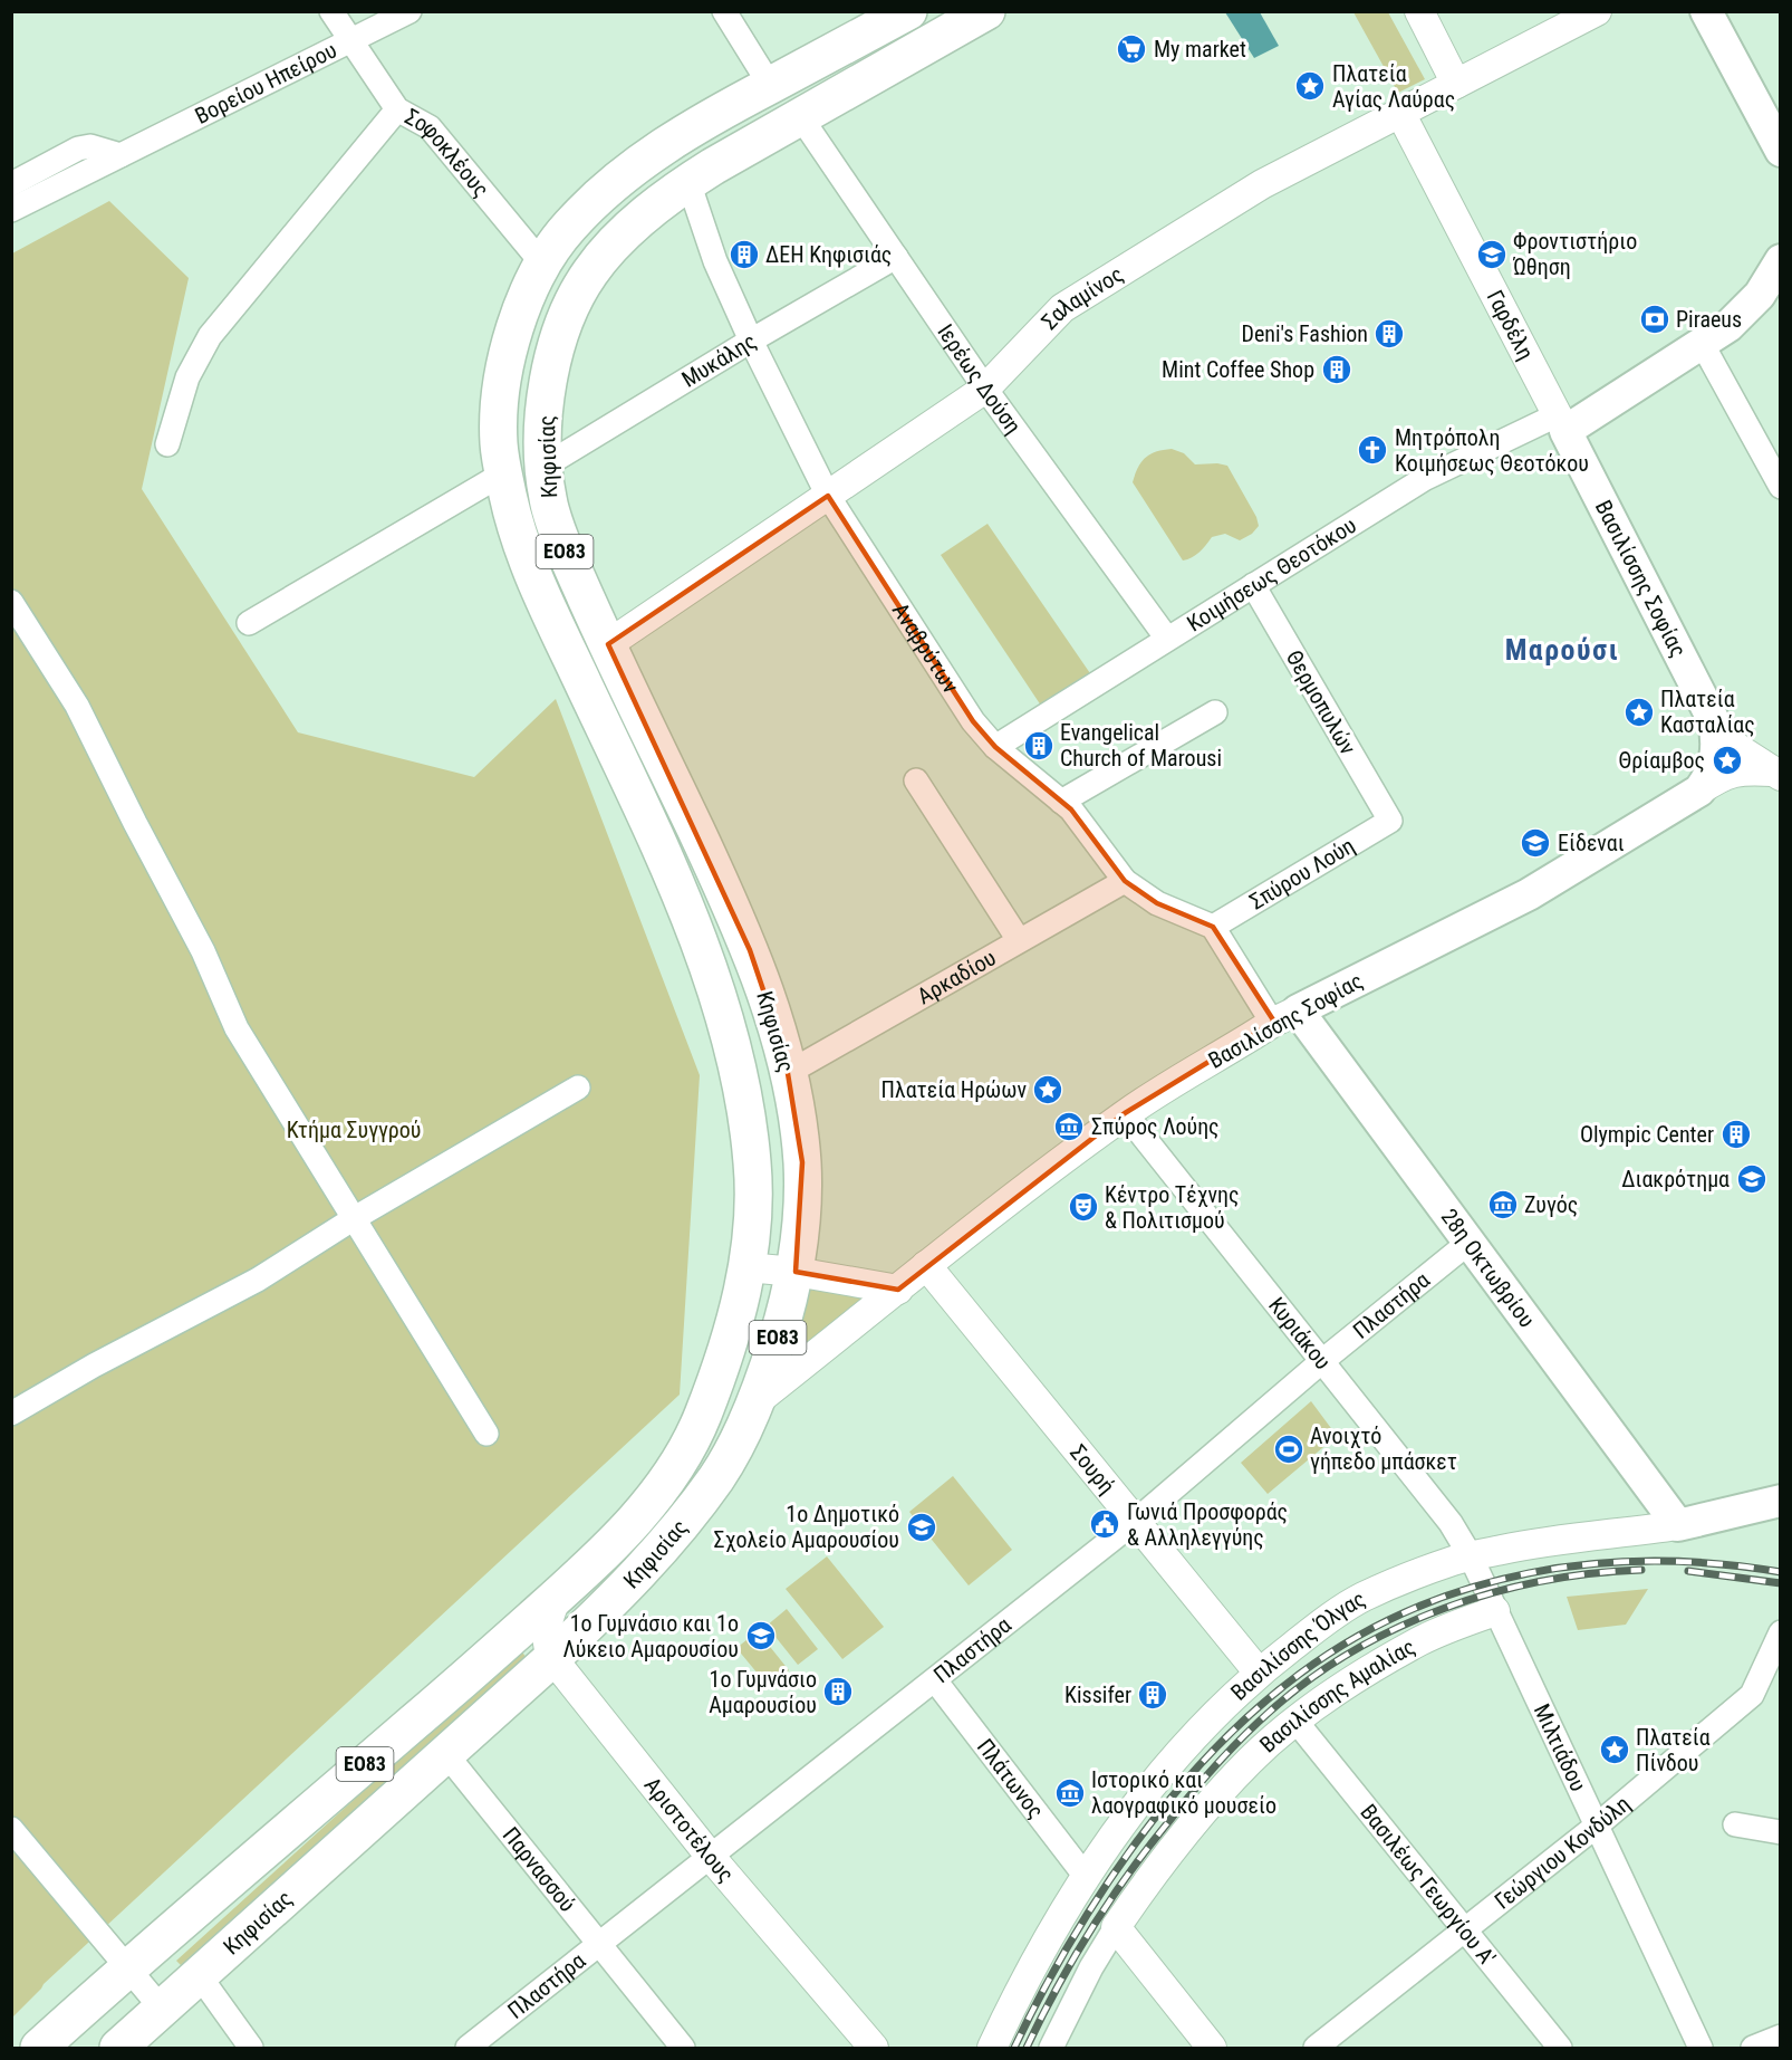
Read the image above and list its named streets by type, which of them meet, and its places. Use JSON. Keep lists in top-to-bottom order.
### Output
{
  "streets": {
    "main road": [
      "Κηφισίας",
      "ΕΟ83",
      "Βασιλίσσης Σοφίας",
      "28η Οκτωβρίου",
      "Βασιλίσσης Όλγας"
    ],
    "street": [
      "Βορείου Ηπείρου",
      "Σοφοκλέους",
      "Σαλαμίνος",
      "Γαρδέλη",
      "Μυκάλης",
      "Ιερέως Δούση",
      "Κοιμήσεως Θεοτόκου",
      "Αναβρύτων",
      "Θερμοπυλών",
      "Σπύρου Λούη",
      "Αρκαδίου",
      "Πλαστήρα",
      "Κυριάκου",
      "Σουρή",
      "Βασιλίσσης Αμαλίας",
      "Μιλτιάδου",
      "Πλάτωνος",
      "Αριστοτέλους",
      "Γεώργιου Κονδύλη",
      "Παρνασσού",
      "Βασιλέως Γεωργίου Α'"
    ]
  },
  "crossings": [
    ["Βορείου Ηπείρου", "Σοφοκλέους"],
    ["Σοφοκλέους", "Κηφισίας"],
    ["Σαλαμίνος", "Γαρδέλη"],
    ["Σαλαμίνος", "Ιερέως Δούση"],
    ["Σαλαμίνος", "Κηφισίας"],
    ["Σαλαμίνος", "Αναβρύτων"],
    ["Γαρδέλη", "Κοιμήσεως Θεοτόκου"],
    ["Γαρδέλη", "Βασιλίσσης Σοφίας"],
    ["Μυκάλης", "Ιερέως Δούση"],
    ["Μυκάλης", "Κηφισίας"],
    ["Μυκάλης", "Αναβρύτων"],
    ["Ιερέως Δούση", "Κηφισίας"],
    ["Ιερέως Δούση", "Κοιμήσεως Θεοτόκου"],
    ["Κηφισίας", "Βασιλίσσης Σοφίας"],
    ["Κηφισίας", "Αναβρύτων"],
    ["Κηφισίας", "Αρκαδίου"],
    ["Κηφισίας", "Αριστοτέλους"],
    ["Κηφισίας", "Παρνασσού"],
    ["Κοιμήσεως Θεοτόκου", "Βασιλίσσης Σοφίας"],
    ["Κοιμήσεως Θεοτόκου", "Αναβρύτων"],
    ["Κοιμήσεως Θεοτόκου", "Θερμοπυλών"],
    ["Βασιλίσσης Σοφίας", "28η Οκτωβρίου"],
    ["Βασιλίσσης Σοφίας", "Κυριάκου"],
    ["Βασιλίσσης Σοφίας", "Σουρή"],
    ["Αναβρύτων", "Σπύρου Λούη"],
    ["Αναβρύτων", "Αρκαδίου"],
    ["Θερμοπυλών", "Σπύρου Λούη"],
    ["28η Οκτωβρίου", "Πλαστήρα"],
    ["28η Οκτωβρίου", "Βασιλίσσης Όλγας"],
    ["Πλαστήρα", "Κυριάκου"],
    ["Πλαστήρα", "Σουρή"],
    ["Πλαστήρα", "Πλάτωνος"],
    ["Πλαστήρα", "Αριστοτέλους"],
    ["Πλαστήρα", "Παρνασσού"],
    ["Κυριάκου", "Βασιλίσσης Όλγας"],
    ["Κυριάκου", "Μιλτιάδου"],
    ["Σουρή", "Βασιλίσσης Όλγας"],
    ["Βασιλίσσης Όλγας", "Μιλτιάδου"],
    ["Βασιλίσσης Όλγας", "Πλάτωνος"],
    ["Βασιλίσσης Αμαλίας", "Μιλτιάδου"],
    ["Βασιλίσσης Αμαλίας", "Βασιλέως Γεωργίου Α'"],
    ["Μιλτιάδου", "Γεώργιου Κονδύλη"],
    ["Γεώργιου Κονδύλη", "Βασιλέως Γεωργίου Α'"]
  ],
  "districts": ["Μαρούσι"],
  "parks": ["Κτήμα Συγγρού"],
  "places": {
    "supermarket": ["My market"],
    "place": [
      "Πλατεία Αγίας Λαύρας",
      "Πλατεία Κασταλίας",
      "Θρίαμβος",
      "Πλατεία Ηρώων",
      "Πλατεία Πίνδου"
    ],
    "building": [
      "ΔΕΗ Κηφισιάς",
      "Deni's Fashion",
      "Mint Coffee Shop",
      "Evangelical Church of Marousi",
      "Olympic Center",
      "1ο Γυμνάσιο Αμαρουσίου",
      "Kissifer"
    ],
    "school or university": [
      "Φροντιστήριο Ώθηση",
      "Είδεναι",
      "Διακρότημα",
      "1ο Δημοτικό Σχολείο Αμαρουσίου",
      "1ο Γυμνάσιο και 1ο Λύκειο Αμαρουσίου"
    ],
    "bank": ["Piraeus"],
    "church": ["Μητρόπολη Κοιμήσεως Θεοτόκου"],
    "museum": ["Σπύρος Λούης", "Ζυγός", "Ιστορικό και λαογραφικό μουσείο"],
    "theatre": ["Κέντρο Τέχνης & Πολιτισμού"],
    "sports": ["Ανοιχτό γήπεδο μπάσκετ"],
    "public building": ["Γωνιά Προσφοράς & Αλληλεγγύης"]
  }
}
